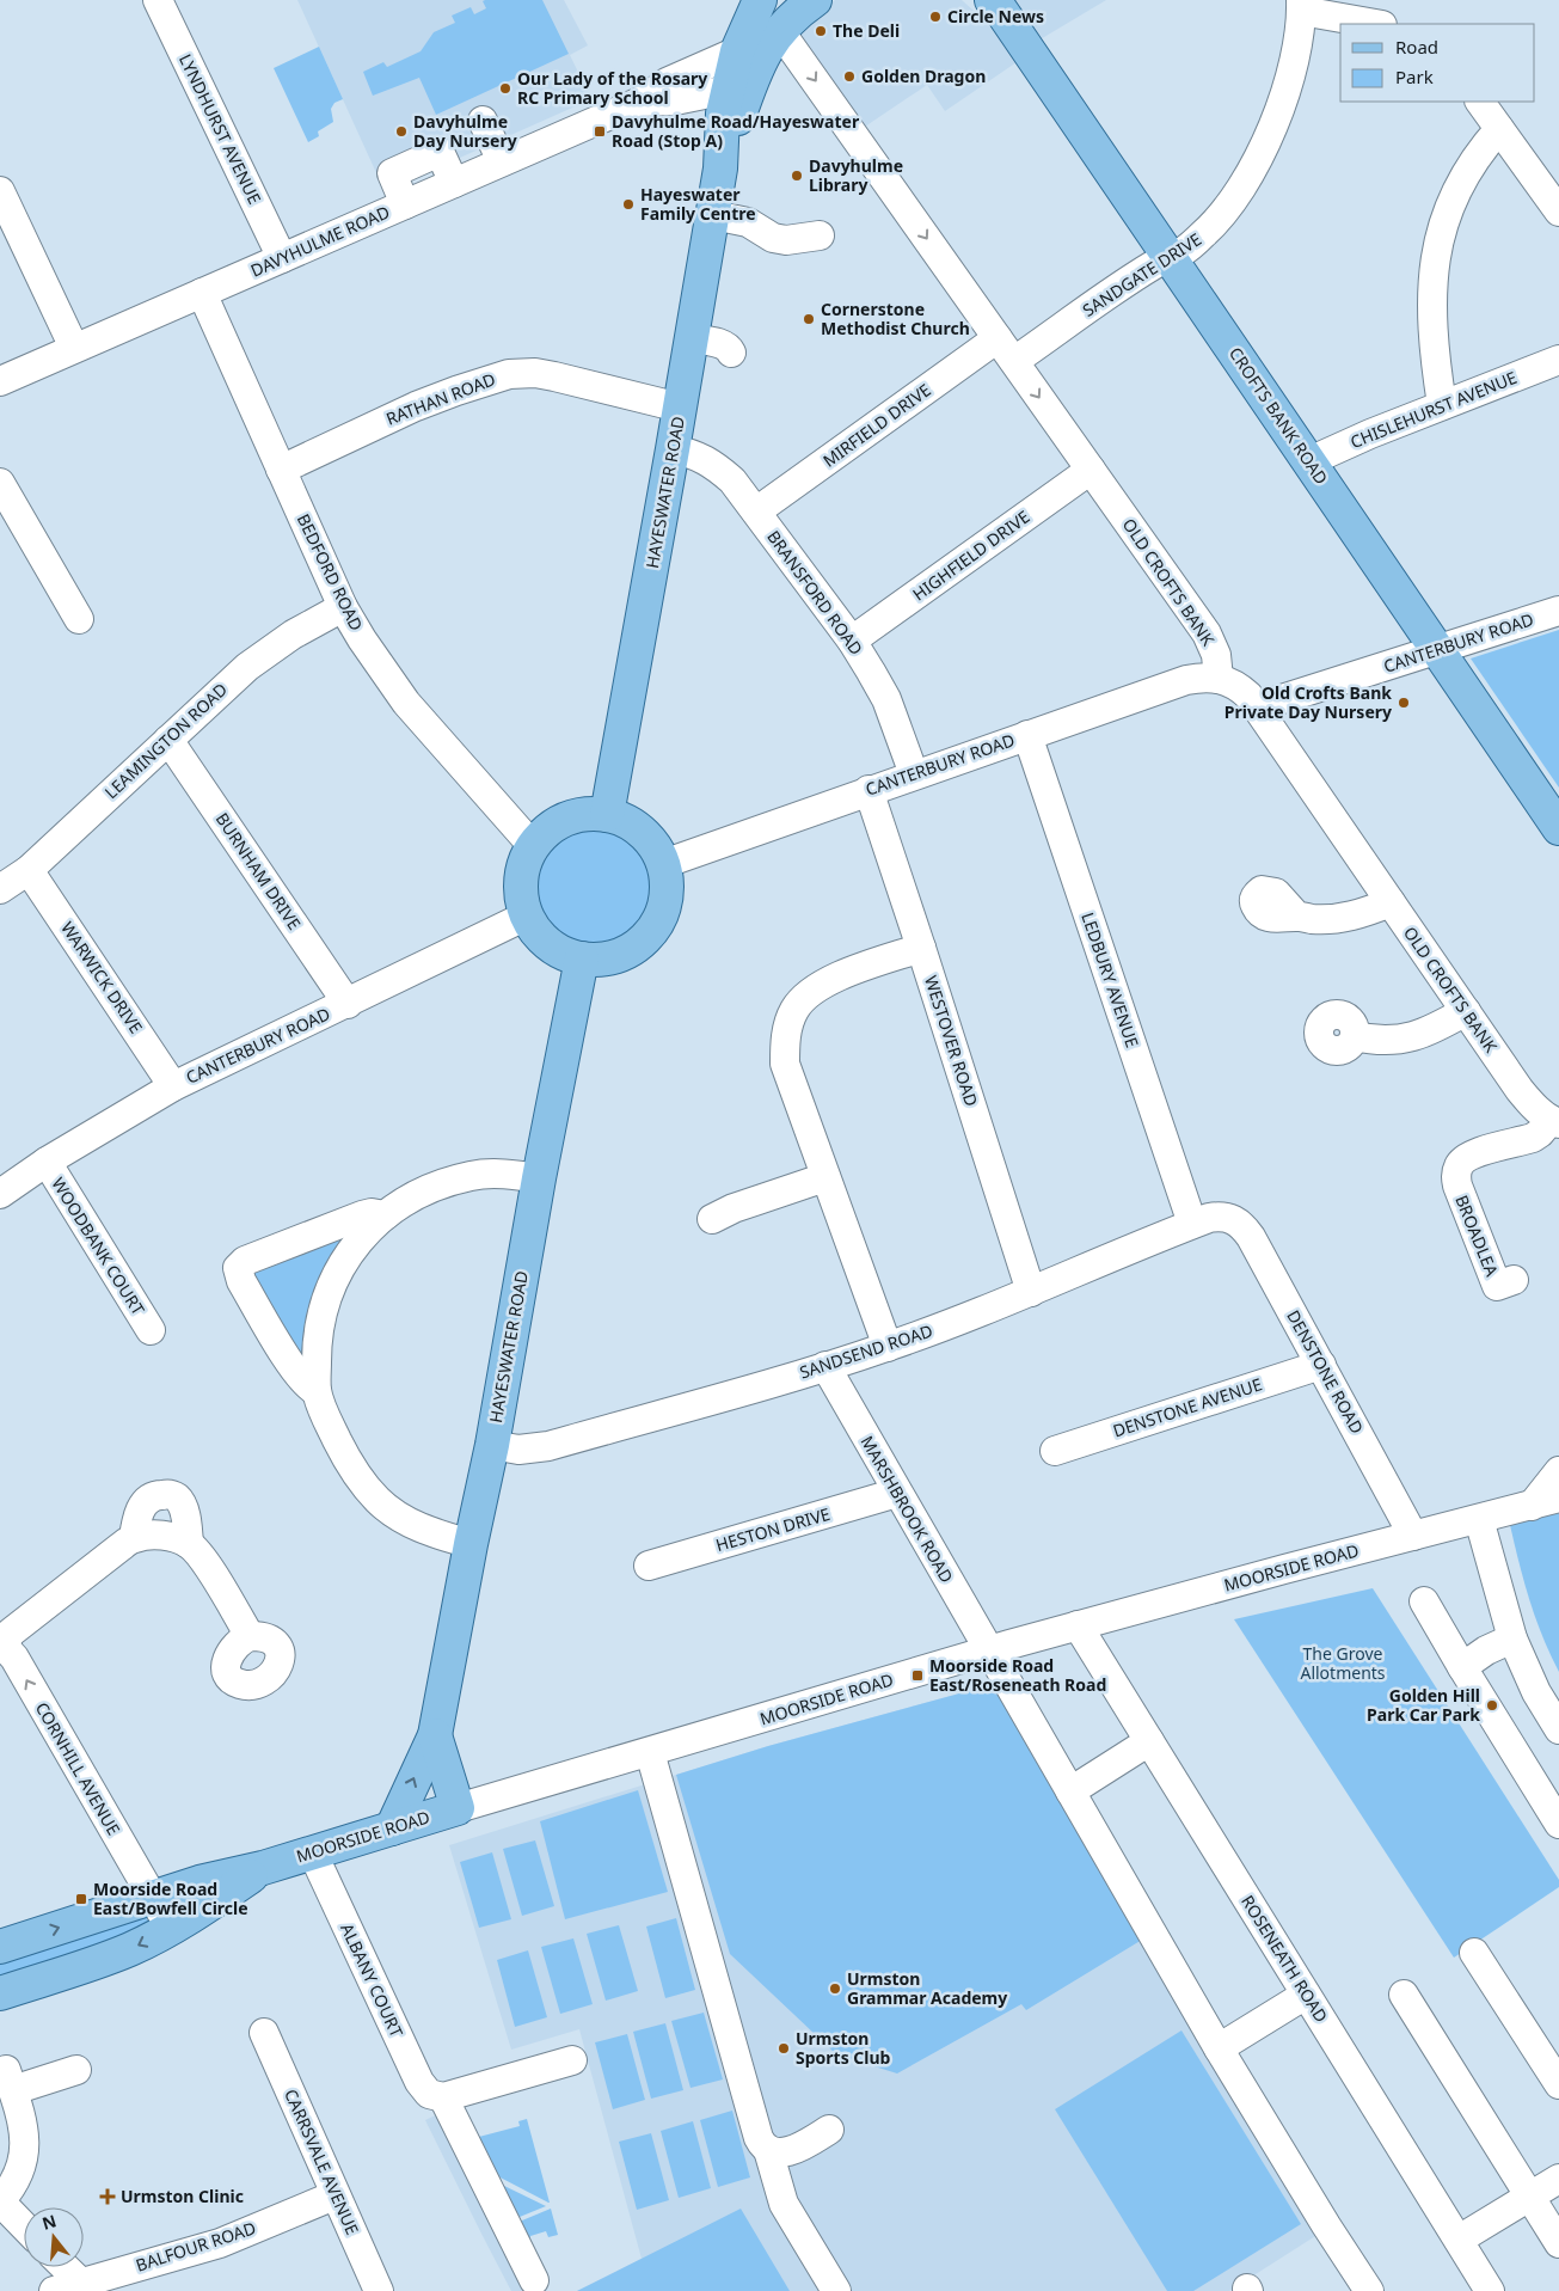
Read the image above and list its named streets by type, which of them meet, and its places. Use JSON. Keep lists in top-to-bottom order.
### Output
{
  "streets": {
    "main road": ["CROFTS BANK ROAD", "HAYESWATER ROAD", "MOORSIDE ROAD"],
    "street": [
      "LYNDHURST AVENUE",
      "DAVYHULME ROAD",
      "SANDGATE DRIVE",
      "RATHAN ROAD",
      "CHISLEHURST AVENUE",
      "MIRFIELD DRIVE",
      "HIGHFIELD DRIVE",
      "BEDFORD ROAD",
      "OLD CROFTS BANK",
      "BRANSFORD ROAD",
      "CANTERBURY ROAD",
      "LEAMINGTON ROAD",
      "BURNHAM DRIVE",
      "WARWICK DRIVE",
      "LEDBURY AVENUE",
      "WESTOVER ROAD",
      "BROADLEA",
      "WOODBANK COURT",
      "SANDSEND ROAD",
      "DENSTONE ROAD",
      "DENSTONE AVENUE",
      "MARSHBROOK ROAD",
      "HESTON DRIVE",
      "CORNHILL AVENUE",
      "ROSENEATH ROAD",
      "ALBANY COURT",
      "CARRSVALE AVENUE",
      "BALFOUR ROAD"
    ]
  },
  "crossings": [
    ["LYNDHURST AVENUE", "DAVYHULME ROAD"],
    ["DAVYHULME ROAD", "BEDFORD ROAD"],
    ["SANDGATE DRIVE", "CROFTS BANK ROAD"],
    ["SANDGATE DRIVE", "OLD CROFTS BANK"],
    ["RATHAN ROAD", "HAYESWATER ROAD"],
    ["RATHAN ROAD", "BEDFORD ROAD"],
    ["CHISLEHURST AVENUE", "CROFTS BANK ROAD"],
    ["CROFTS BANK ROAD", "CANTERBURY ROAD"],
    ["MIRFIELD DRIVE", "OLD CROFTS BANK"],
    ["MIRFIELD DRIVE", "BRANSFORD ROAD"],
    ["HAYESWATER ROAD", "BEDFORD ROAD"],
    ["HAYESWATER ROAD", "OLD CROFTS BANK"],
    ["HAYESWATER ROAD", "BRANSFORD ROAD"],
    ["HAYESWATER ROAD", "CANTERBURY ROAD"],
    ["HAYESWATER ROAD", "SANDSEND ROAD"],
    ["HAYESWATER ROAD", "MOORSIDE ROAD"],
    ["HIGHFIELD DRIVE", "OLD CROFTS BANK"],
    ["HIGHFIELD DRIVE", "BRANSFORD ROAD"],
    ["BEDFORD ROAD", "CANTERBURY ROAD"],
    ["BEDFORD ROAD", "LEAMINGTON ROAD"],
    ["OLD CROFTS BANK", "CANTERBURY ROAD"],
    ["OLD CROFTS BANK", "BROADLEA"],
    ["BRANSFORD ROAD", "CANTERBURY ROAD"],
    ["CANTERBURY ROAD", "BURNHAM DRIVE"],
    ["CANTERBURY ROAD", "WARWICK DRIVE"],
    ["CANTERBURY ROAD", "LEDBURY AVENUE"],
    ["CANTERBURY ROAD", "WESTOVER ROAD"],
    ["CANTERBURY ROAD", "WOODBANK COURT"],
    ["LEAMINGTON ROAD", "BURNHAM DRIVE"],
    ["LEAMINGTON ROAD", "WARWICK DRIVE"],
    ["LEDBURY AVENUE", "SANDSEND ROAD"],
    ["WESTOVER ROAD", "SANDSEND ROAD"],
    ["SANDSEND ROAD", "DENSTONE ROAD"],
    ["SANDSEND ROAD", "MARSHBROOK ROAD"],
    ["DENSTONE ROAD", "DENSTONE AVENUE"],
    ["DENSTONE ROAD", "MOORSIDE ROAD"],
    ["MARSHBROOK ROAD", "HESTON DRIVE"],
    ["MARSHBROOK ROAD", "MOORSIDE ROAD"],
    ["MOORSIDE ROAD", "CORNHILL AVENUE"],
    ["MOORSIDE ROAD", "ROSENEATH ROAD"],
    ["MOORSIDE ROAD", "ALBANY COURT"],
    ["CARRSVALE AVENUE", "BALFOUR ROAD"]
  ],
  "one_way": ["OLD CROFTS BANK"],
  "parks": ["The Grove Allotments"],
  "places": {
    "other": [
      "Circle News",
      "The Deli",
      "Golden Dragon",
      "Our Lady of the Rosary RC Primary School",
      "Davyhulme Day Nursery",
      "Davyhulme Library",
      "Hayeswater Family Centre",
      "Cornerstone Methodist Church",
      "Old Crofts Bank Private Day Nursery",
      "Golden Hill Park Car Park",
      "Urmston Grammar Academy",
      "Urmston Sports Club"
    ],
    "transit": ["Davyhulme Road/Hayeswater Road (Stop A)", "Moorside Road East/Roseneath Road", "Moorside Road East/Bowfell Circle"],
    "health": ["Urmston Clinic"]
  },
  "legend": ["Road", "Park"],
  "north": "top"
}
